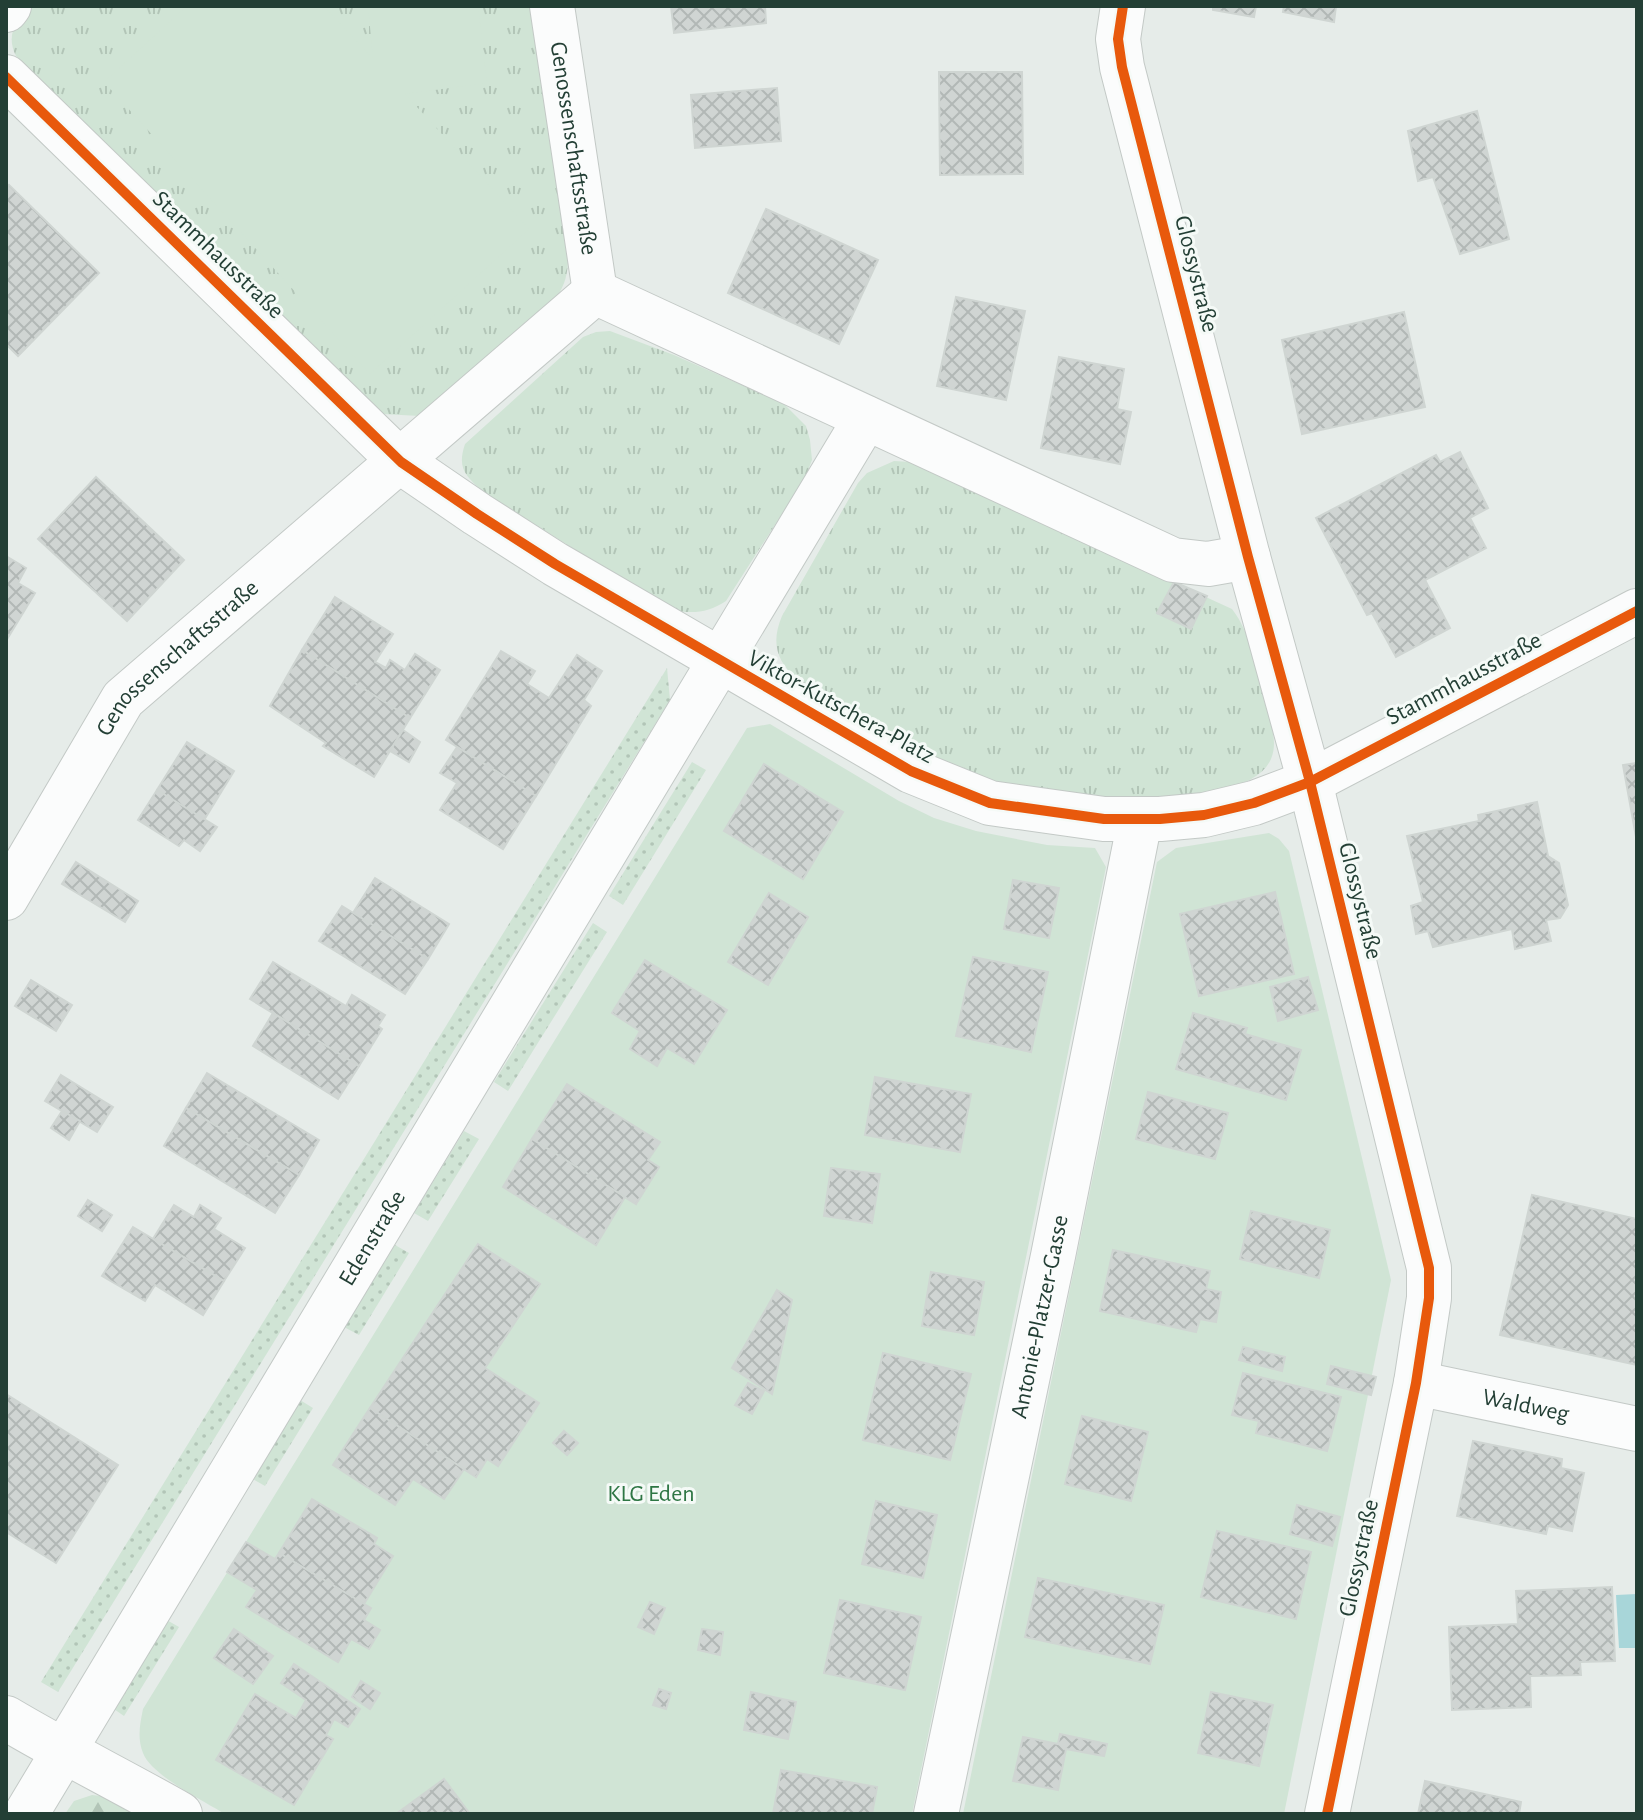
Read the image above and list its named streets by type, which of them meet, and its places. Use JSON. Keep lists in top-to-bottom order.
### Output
{
  "streets": {
    "street": [
      "Genossenschaftsstraße",
      "Stammhausstraße",
      "Glossystraße",
      "Viktor-Kutschera-Platz",
      "Edenstraße",
      "Antonie-Platzer-Gasse",
      "Waldweg"
    ]
  },
  "crossings": [
    ["Genossenschaftsstraße", "Stammhausstraße"],
    ["Genossenschaftsstraße", "Viktor-Kutschera-Platz"],
    ["Stammhausstraße", "Glossystraße"],
    ["Stammhausstraße", "Viktor-Kutschera-Platz"],
    ["Glossystraße", "Viktor-Kutschera-Platz"],
    ["Glossystraße", "Waldweg"],
    ["Viktor-Kutschera-Platz", "Edenstraße"],
    ["Viktor-Kutschera-Platz", "Antonie-Platzer-Gasse"]
  ],
  "parks": ["KLG Eden"]
}
